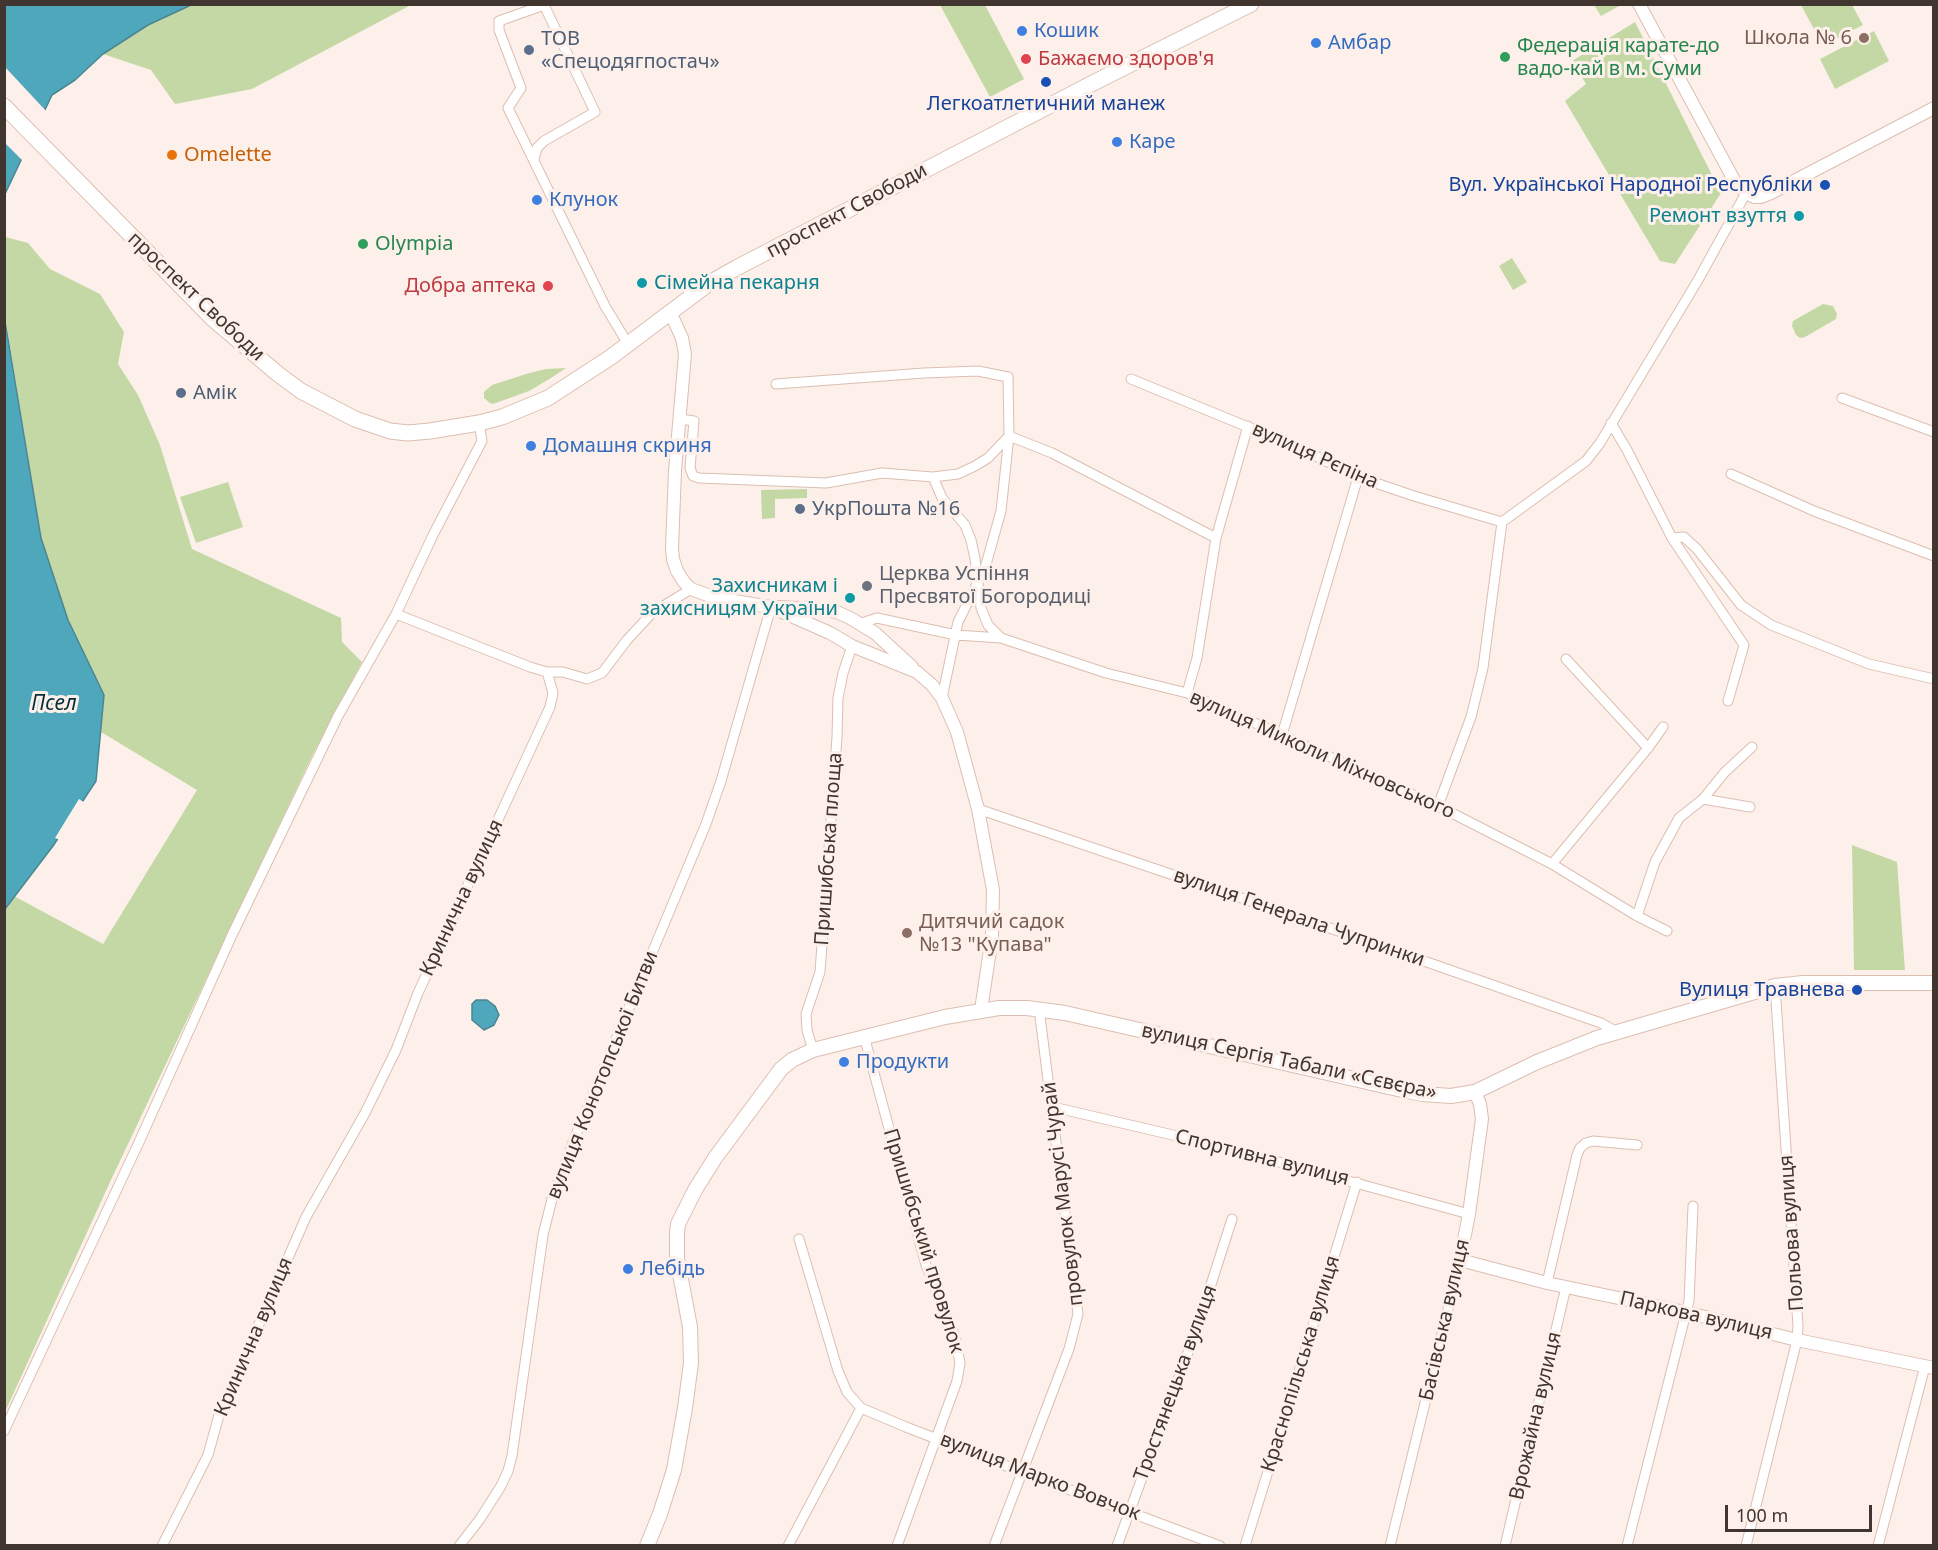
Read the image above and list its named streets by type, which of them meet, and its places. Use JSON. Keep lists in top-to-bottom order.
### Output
{
  "streets": {
    "main road": ["проспект Свободи", "вулиця Сергія Табали «Сєвєра»"],
    "street": [
      "вулиця Рєпіна",
      "вулиця Миколи Міхновського",
      "Пришибська площа",
      "Кринична вулиця",
      "вулиця Генерала Чупринки",
      "вулиця Конотопської Битви",
      "Спортивна вулиця",
      "провулок Марусі Чурай",
      "Польова вулиця",
      "Пришибський провулок",
      "Паркова вулиця",
      "Басівська вулиця",
      "Краснопільська вулиця",
      "Тростянецька вулиця",
      "Врожайна вулиця",
      "вулиця Марко Вовчок"
    ]
  },
  "crossings": [
    ["Пришибська площа", "вулиця Сергія Табали «Сєвєра»"],
    ["вулиця Генерала Чупринки", "вулиця Сергія Табали «Сєвєра»"],
    ["вулиця Сергія Табали «Сєвєра»", "провулок Марусі Чурай"],
    ["вулиця Сергія Табали «Сєвєра»", "Польова вулиця"],
    ["вулиця Сергія Табали «Сєвєра»", "Пришибський провулок"],
    ["вулиця Сергія Табали «Сєвєра»", "Басівська вулиця"],
    ["Спортивна вулиця", "провулок Марусі Чурай"],
    ["Спортивна вулиця", "Басівська вулиця"],
    ["Спортивна вулиця", "Краснопільська вулиця"],
    ["провулок Марусі Чурай", "вулиця Марко Вовчок"],
    ["Польова вулиця", "Паркова вулиця"],
    ["Пришибський провулок", "вулиця Марко Вовчок"],
    ["Паркова вулиця", "Басівська вулиця"],
    ["Паркова вулиця", "Врожайна вулиця"],
    ["Тростянецька вулиця", "вулиця Марко Вовчок"]
  ],
  "water": ["Псел"],
  "places": [
    "Кошик",
    "Школа № 6",
    "Амбар",
    "ТОВ «Спецодягпостач»",
    "Федерація карате-до вадо-кай в м. Суми",
    "Бажаємо здоров'я",
    "Легкоатлетичний манеж",
    "Каре",
    "Omelette",
    "Вул. Української Народної Республіки",
    "Клунок",
    "Ремонт взуття",
    "Olympia",
    "Сімейна пекарня",
    "Добра аптека",
    "Амік",
    "Домашня скриня",
    "УкрПошта №16",
    "Церква Успіння Пресвятої Богородиці",
    "Захисникам і захисницям України",
    "Дитячий садок №13 \"Купава\"",
    "Вулиця Травнева",
    "Продукти",
    "Лебідь"
  ],
  "scale_bar": "100 m"
}
